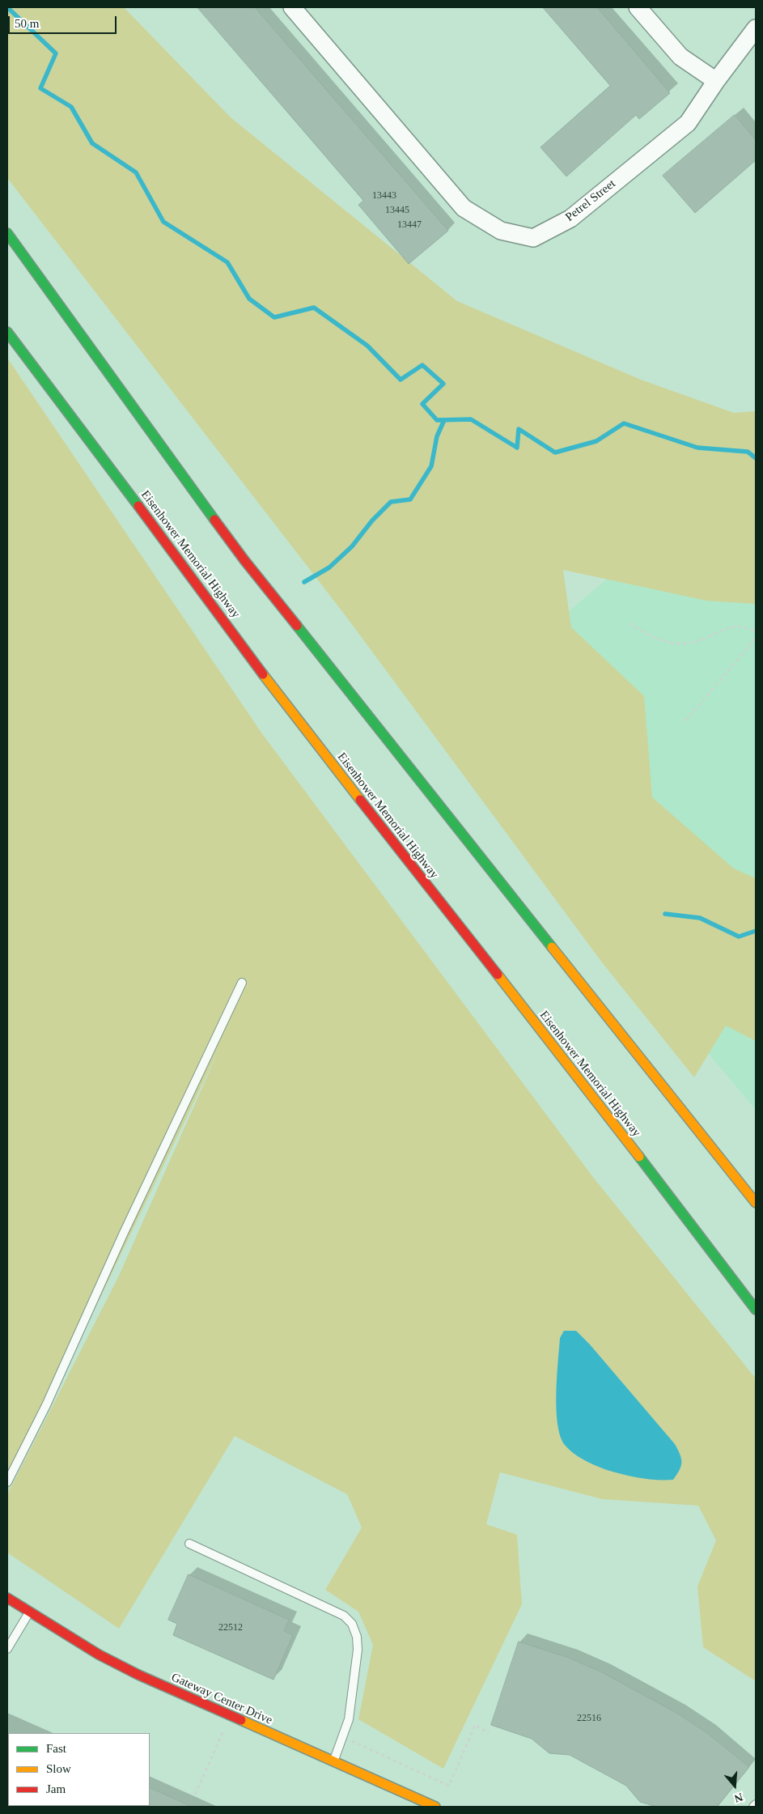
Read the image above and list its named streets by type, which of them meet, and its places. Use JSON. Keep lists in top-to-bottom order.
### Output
{
  "streets": {
    "main road": ["Eisenhower Memorial Highway", "Gateway Center Drive"],
    "street": ["Petrel Street"]
  },
  "house_numbers": [
    "13443",
    "13445",
    "13447",
    "22512",
    "22516"
  ],
  "legend": ["Fast", "Slow", "Jam"],
  "scale_bar": "50 m",
  "north": "bottom"
}
